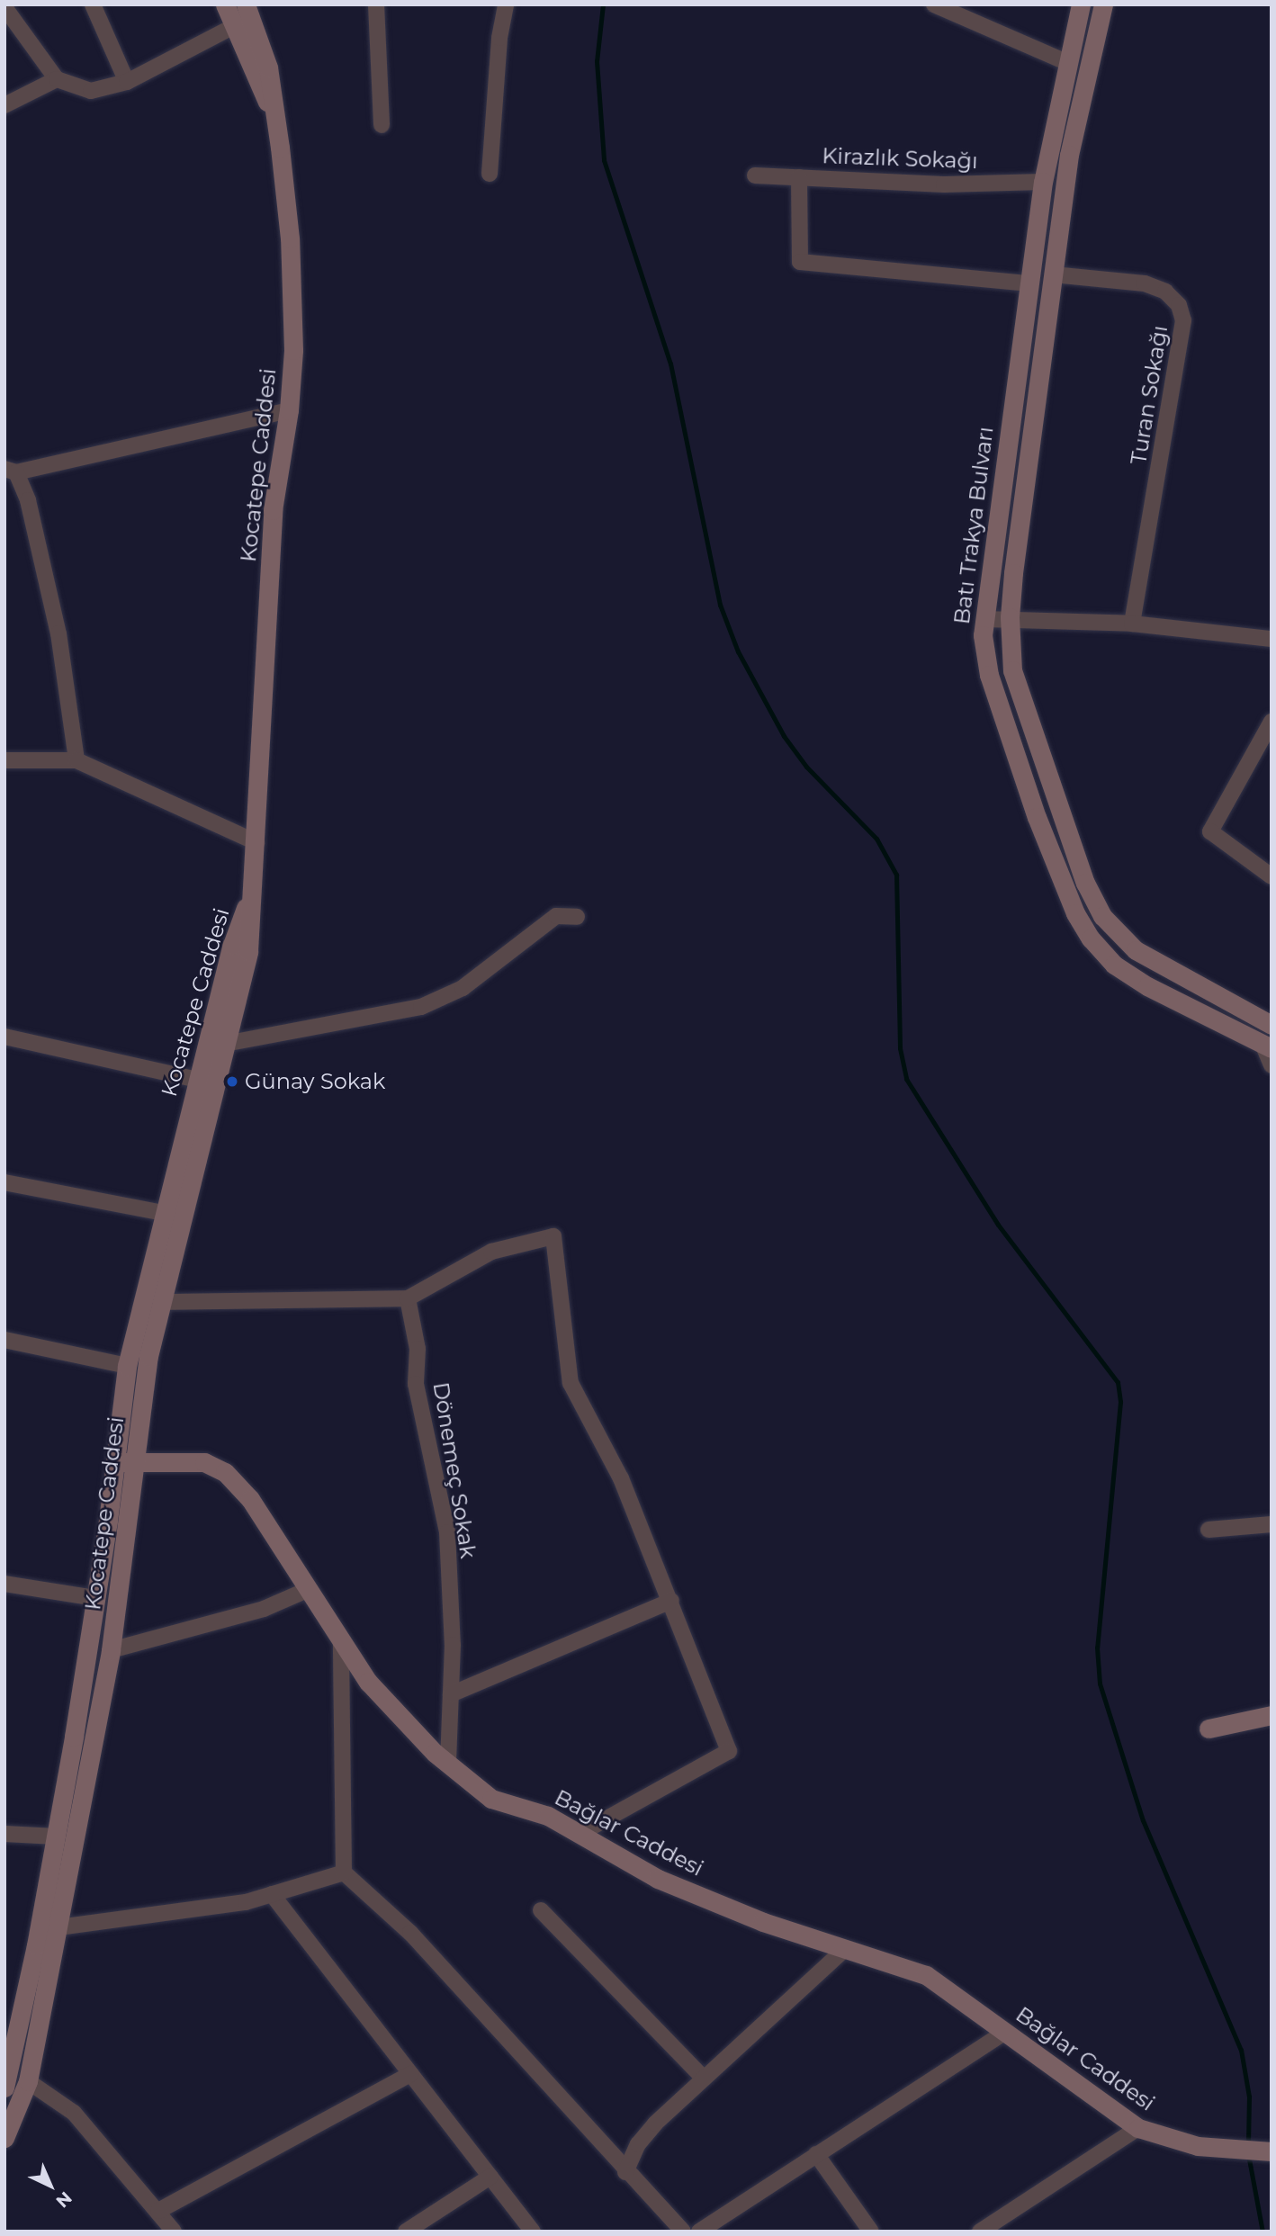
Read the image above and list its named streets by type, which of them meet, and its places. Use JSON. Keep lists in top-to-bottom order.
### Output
{
  "streets": {
    "main road": ["Kocatepe Caddesi", "Batı Trakya Bulvarı", "Bağlar Caddesi"],
    "street": ["Kirazlık Sokağı", "Turan Sokağı", "Dönemeç Sokak"]
  },
  "crossings": [
    ["Kirazlık Sokağı", "Batı Trakya Bulvarı"],
    ["Turan Sokağı", "Batı Trakya Bulvarı"],
    ["Kocatepe Caddesi", "Bağlar Caddesi"],
    ["Dönemeç Sokak", "Bağlar Caddesi"]
  ],
  "places": ["Günay Sokak"],
  "north": "bottom right"
}
